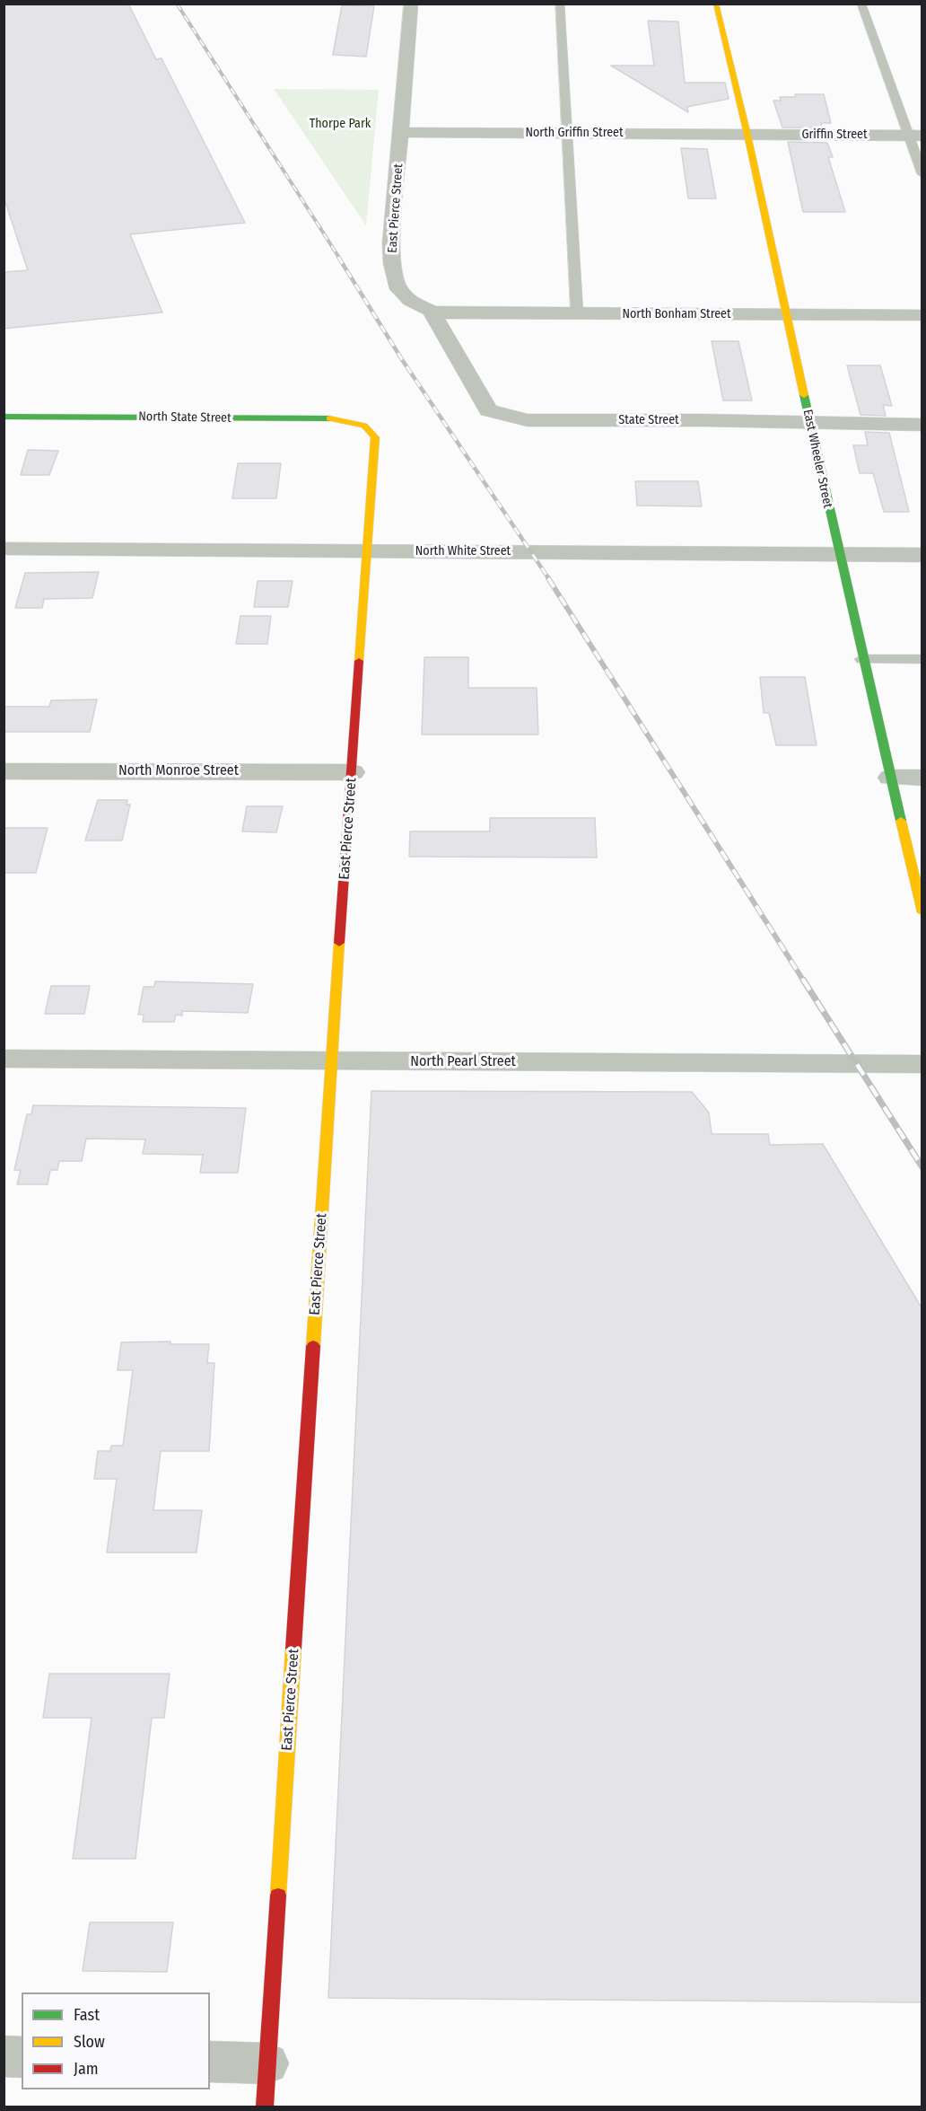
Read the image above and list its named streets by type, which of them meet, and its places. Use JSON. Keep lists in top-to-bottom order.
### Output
{
  "streets": {
    "street": [
      "North Griffin Street",
      "Griffin Street",
      "East Pierce Street",
      "North Bonham Street",
      "North State Street",
      "State Street",
      "East Wheeler Street",
      "North White Street",
      "North Monroe Street",
      "North Pearl Street"
    ]
  },
  "crossings": [
    ["North Griffin Street", "Griffin Street"],
    ["North Griffin Street", "East Pierce Street"],
    ["North Griffin Street", "East Wheeler Street"],
    ["Griffin Street", "East Wheeler Street"],
    ["East Pierce Street", "North Bonham Street"],
    ["East Pierce Street", "North State Street"],
    ["East Pierce Street", "State Street"],
    ["East Pierce Street", "North White Street"],
    ["East Pierce Street", "North Monroe Street"],
    ["East Pierce Street", "North Pearl Street"],
    ["North Bonham Street", "State Street"],
    ["North Bonham Street", "East Wheeler Street"],
    ["State Street", "East Wheeler Street"],
    ["East Wheeler Street", "North White Street"]
  ],
  "parks": ["Thorpe Park"],
  "legend": ["Fast", "Slow", "Jam"]
}
